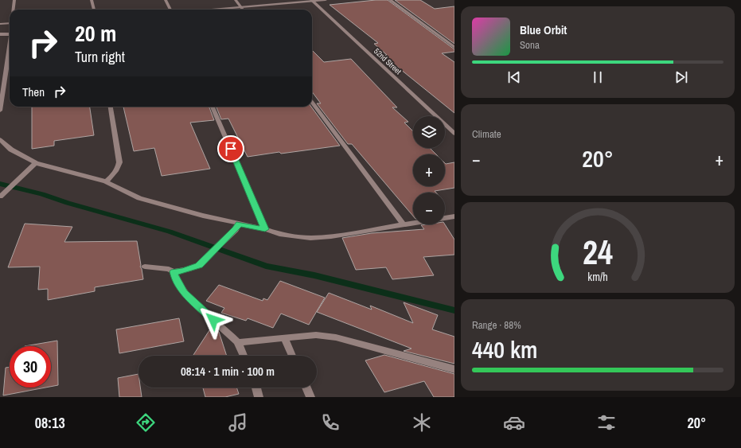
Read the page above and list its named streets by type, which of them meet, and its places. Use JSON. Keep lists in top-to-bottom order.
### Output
{
  "streets": {
    "street": ["52nd Street"]
  },
  "page": {
    "turn": ["20 m", "Turn right"],
    "song": ["Blue Orbit", "Sona"],
    "then": "Then",
    "tile": [
      "Climate",
      ["Range · 88%", "440 km"]
    ],
    "map_buttons": ["+", "−"],
    "heat": ["−", "20°", "+"],
    "limit": "30",
    "trip": "08:14 · 1 min · 100 m",
    "tabs": ["08:13", "20°"],
    "gauge": ["24", "km/h"]
  }
}
